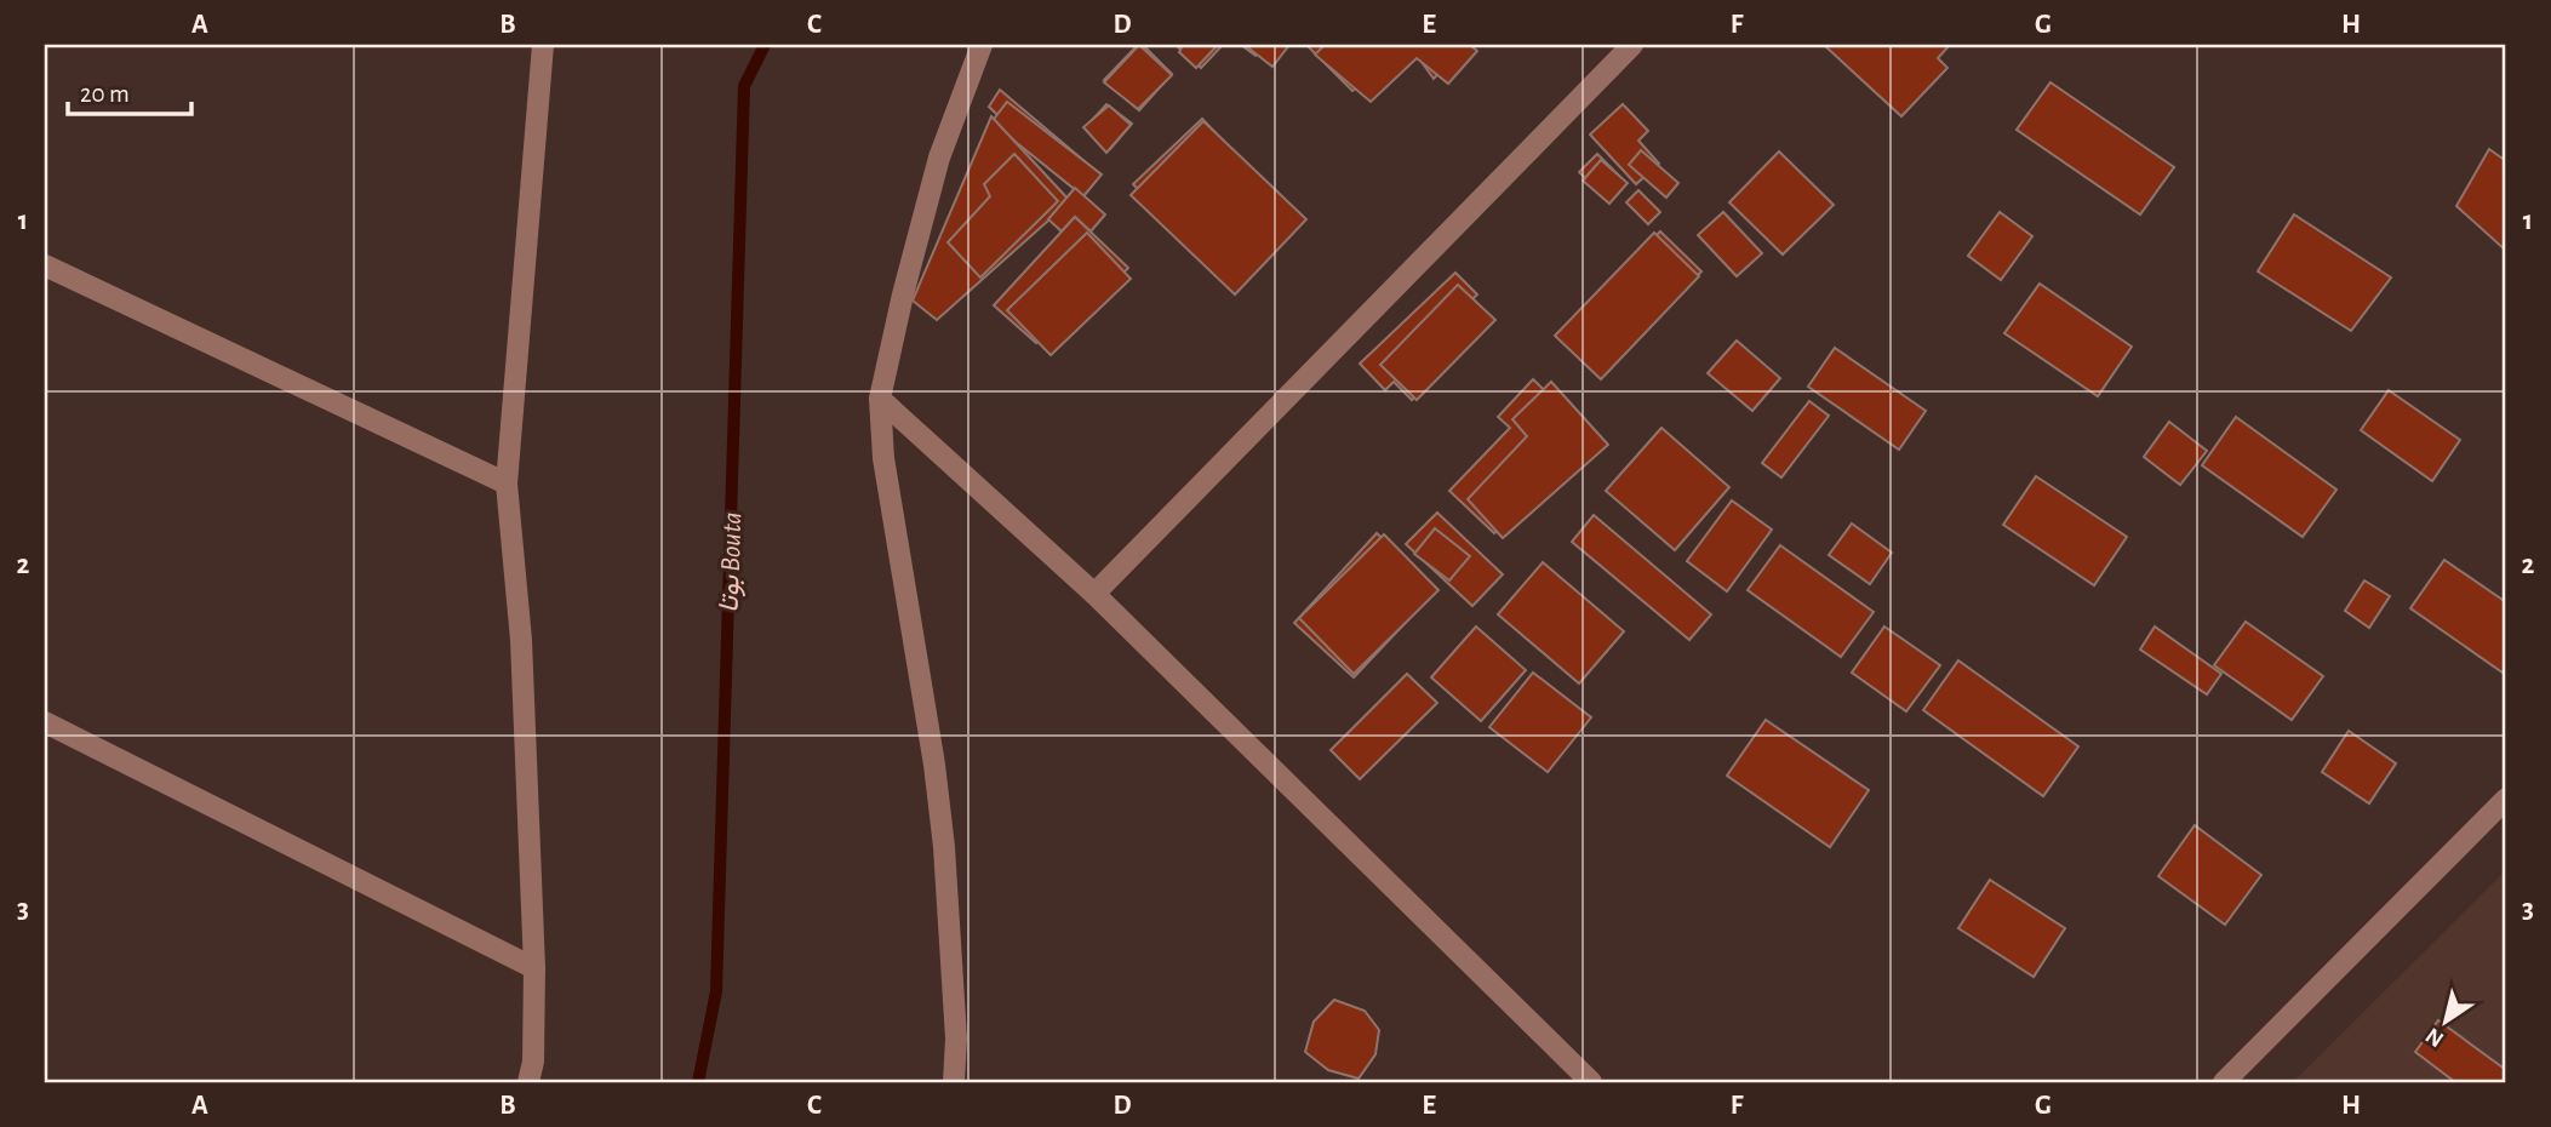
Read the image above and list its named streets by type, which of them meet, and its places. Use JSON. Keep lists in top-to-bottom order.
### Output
{
  "water": ["بوتا Bouta"],
  "scale_bar": "20 m",
  "north": "bottom left",
  "grid": {
    "columns": [
      "A",
      "B",
      "C",
      "D",
      "E",
      "F",
      "G",
      "H"
    ],
    "rows": ["1", "2", "3"]
  }
}
